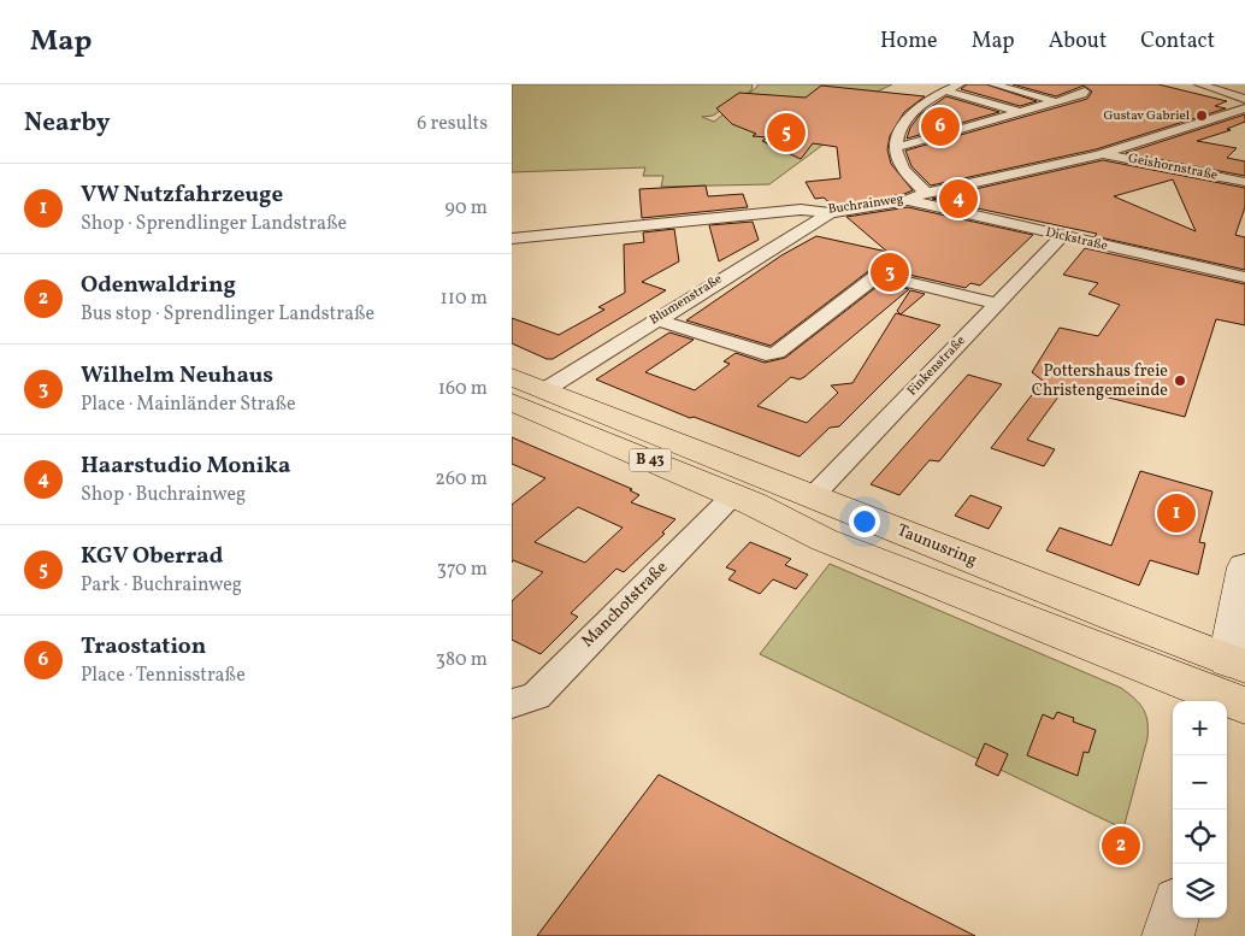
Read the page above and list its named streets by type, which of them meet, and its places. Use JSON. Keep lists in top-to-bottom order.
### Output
{
  "streets": {
    "main road": ["B 43", "Taunusring"],
    "street": [
      "Geishornstraße",
      "Buchrainweg",
      "Dickstraße",
      "Blumenstraße",
      "Finkenstraße",
      "Manchotstraße"
    ]
  },
  "crossings": [
    ["Geishornstraße", "Buchrainweg"],
    ["Buchrainweg", "Dickstraße"],
    ["Buchrainweg", "Blumenstraße"],
    ["Dickstraße", "Finkenstraße"],
    ["Blumenstraße", "Taunusring"],
    ["Finkenstraße", "Taunusring"],
    ["Taunusring", "Manchotstraße"]
  ],
  "places": ["Gustav Gabriel", "Pottershaus freie Christengemeinde"],
  "page": {
    "header": "Map",
    "nav": [
      "Home",
      "Map",
      "About",
      "Contact"
    ],
    "heading": ["Nearby", "6 results"],
    "pins": [
      "6",
      "5",
      "4",
      "3",
      "1",
      "2"
    ],
    "list": [
      {
        "mark": "1",
        "name": "VW Nutzfahrzeuge",
        "note": "Shop · Sprendlinger Landstraße",
        "value": "90 m"
      },
      {
        "mark": "2",
        "name": "Odenwaldring",
        "note": "Bus stop · Sprendlinger Landstraße",
        "value": "110 m"
      },
      {
        "mark": "3",
        "name": "Wilhelm Neuhaus",
        "note": "Place · Mainländer Straße",
        "value": "160 m"
      },
      {
        "mark": "4",
        "name": "Haarstudio Monika",
        "note": "Shop · Buchrainweg",
        "value": "260 m"
      },
      {
        "mark": "5",
        "name": "KGV Oberrad",
        "note": "Park · Buchrainweg",
        "value": "370 m"
      },
      {
        "mark": "6",
        "name": "Traostation",
        "note": "Place · Tennisstraße",
        "value": "380 m"
      }
    ],
    "map_buttons": ["+", "−"]
  }
}
